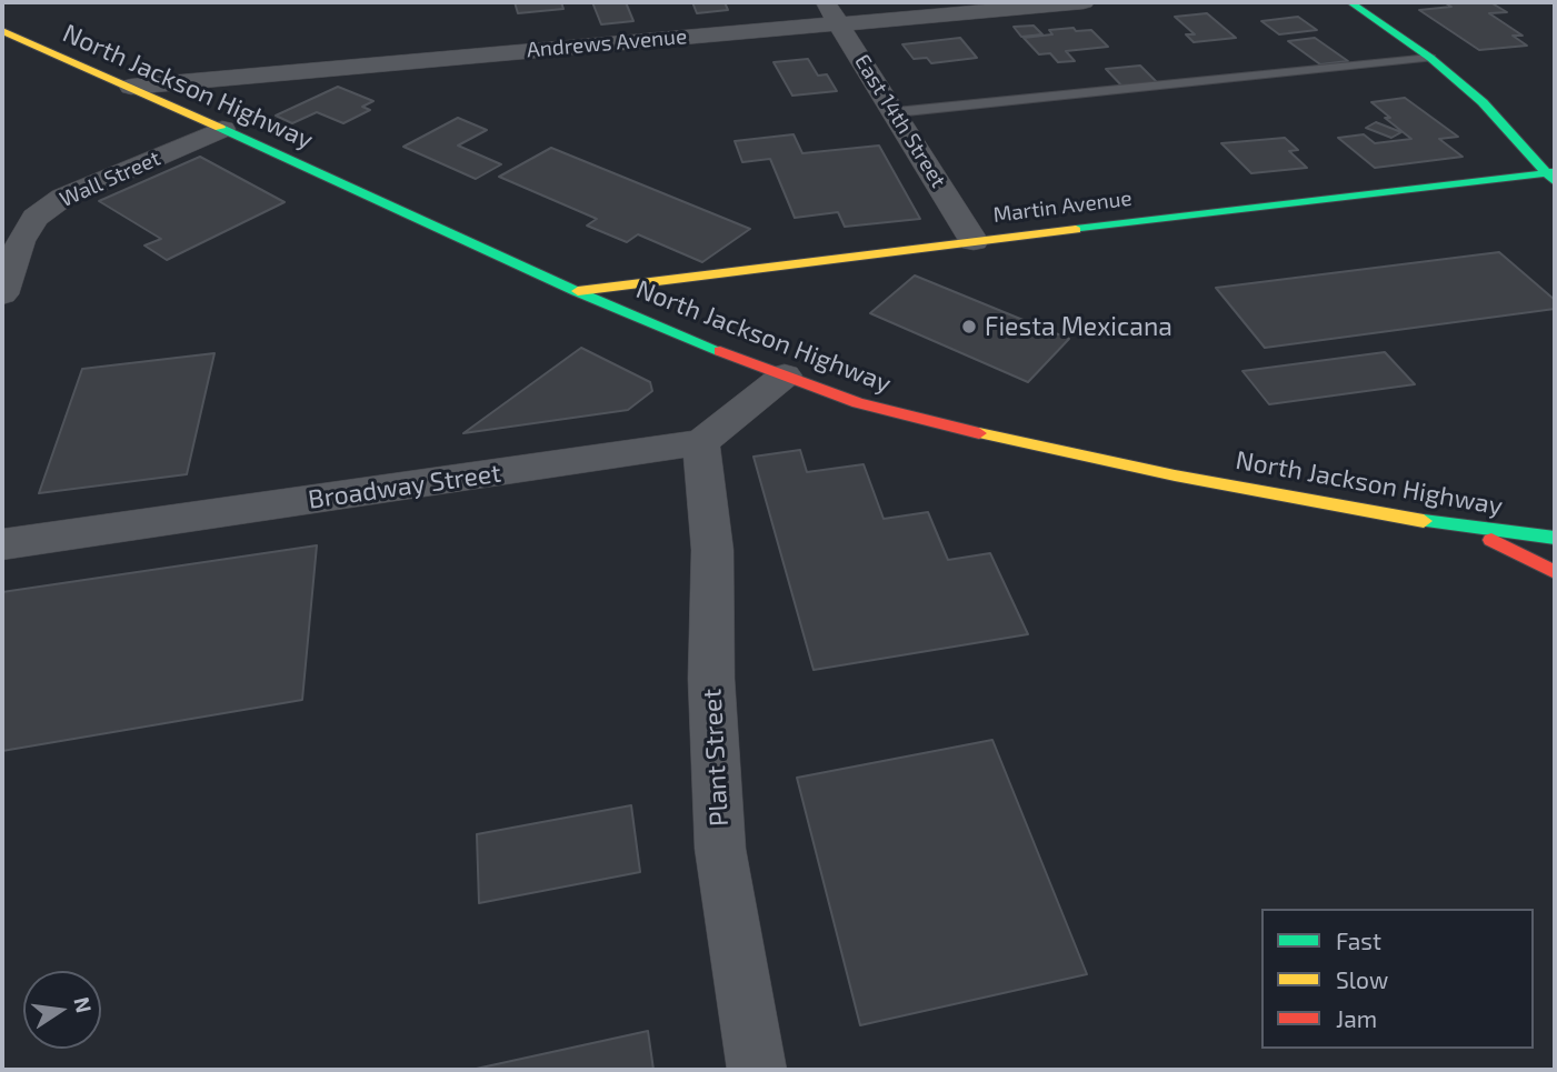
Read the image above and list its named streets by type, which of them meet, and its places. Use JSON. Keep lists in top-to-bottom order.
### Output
{
  "streets": {
    "main road": ["North Jackson Highway", "Martin Avenue"],
    "street": [
      "Andrews Avenue",
      "East 14th Street",
      "Wall Street",
      "Broadway Street",
      "Plant Street"
    ]
  },
  "crossings": [
    ["Andrews Avenue", "North Jackson Highway"],
    ["Andrews Avenue", "East 14th Street"],
    ["North Jackson Highway", "Wall Street"],
    ["North Jackson Highway", "Martin Avenue"],
    ["East 14th Street", "Martin Avenue"],
    ["Broadway Street", "Plant Street"]
  ],
  "places": ["Fiesta Mexicana"],
  "legend": ["Fast", "Slow", "Jam"],
  "north": "right"
}
